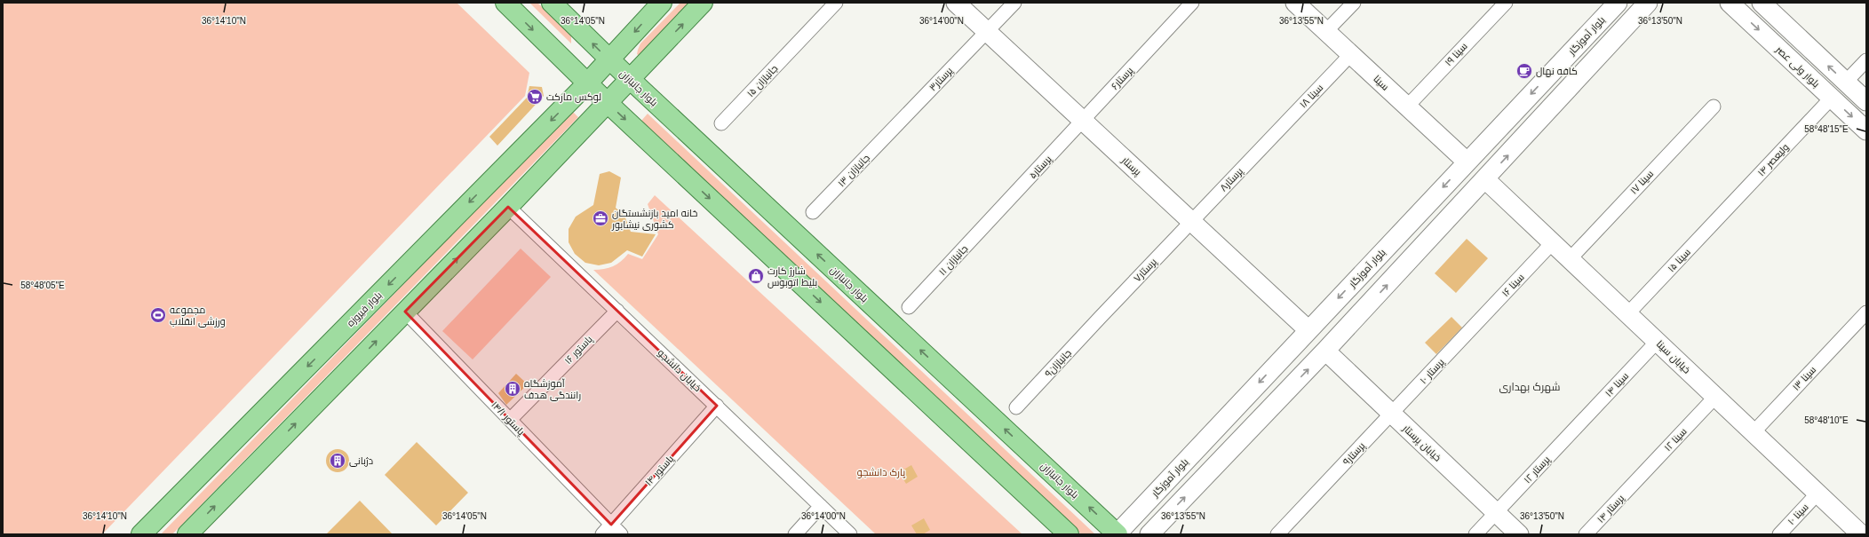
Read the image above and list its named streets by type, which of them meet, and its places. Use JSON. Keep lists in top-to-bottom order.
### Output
{
  "streets": {
    "main road": [
      "بلوار آموزگار",
      "بلوار ولی عصر",
      "سینا",
      "بلوار جانبازان",
      "پرستار",
      "بلوار فیروزه",
      "خیابان سینا",
      "خیابان پرستار"
    ],
    "street": [
      "سینا ۱۹",
      "پرستار۶",
      "پرستار۳",
      "جانبازان ۱۵",
      "سینا ۱۸",
      "ولیعصر ۱۴",
      "پرستار۵",
      "جانبازان ۱۳",
      "پرستار۸",
      "سینا ۱۷",
      "جانبازان ۱۱",
      "سینا ۱۵",
      "پرستار۷",
      "سینا ۱۶",
      "پاستور ۱۶",
      "جانبازان۹",
      "خیابان دانشجو",
      "پرستار ۱۰",
      "سینا ۱۳",
      "سینا ۱۴",
      "پاستور ۱۴/۱",
      "سینا ۱۲",
      "پرستار۹",
      "پرستار ۱۲",
      "پاستور ۱۴",
      "پرستار ۱۴",
      "سینا ۱۰"
    ]
  },
  "crossings": [
    ["بلوار آموزگار", "سینا"],
    ["بلوار آموزگار", "بلوار جانبازان"],
    ["بلوار آموزگار", "پرستار"],
    ["سینا ۱۹", "سینا"],
    ["بلوار ولی عصر", "ولیعصر ۱۴"],
    ["پرستار۶", "پرستار"],
    ["پرستار۶", "پرستار۵"],
    ["پرستار۳", "پرستار"],
    ["پرستار۳", "جانبازان ۱۳"],
    ["سینا", "سینا ۱۸"],
    ["بلوار جانبازان", "بلوار فیروزه"],
    ["سینا ۱۸", "پرستار۸"],
    ["ولیعصر ۱۴", "سینا ۱۵"],
    ["پرستار", "پرستار۵"],
    ["پرستار", "پرستار۸"],
    ["پرستار", "پرستار۷"],
    ["پرستار۵", "جانبازان ۱۱"],
    ["پرستار۸", "پرستار۷"],
    ["سینا ۱۷", "خیابان سینا"],
    ["سینا ۱۵", "خیابان سینا"],
    ["پرستار۷", "جانبازان۹"],
    ["سینا ۱۶", "خیابان سینا"],
    ["سینا ۱۶", "پرستار ۱۰"],
    ["پاستور ۱۶", "خیابان دانشجو"],
    ["پاستور ۱۶", "پاستور ۱۴/۱"],
    ["خیابان سینا", "سینا ۱۳"],
    ["خیابان سینا", "سینا ۱۴"],
    ["خیابان سینا", "سینا ۱۲"],
    ["خیابان سینا", "سینا ۱۰"],
    ["خیابان دانشجو", "پاستور ۱۴"],
    ["پرستار ۱۰", "خیابان پرستار"],
    ["پرستار ۱۰", "پرستار۹"],
    ["سینا ۱۴", "پرستار ۱۲"],
    ["پاستور ۱۴/۱", "پاستور ۱۴"],
    ["سینا ۱۲", "پرستار ۱۴"],
    ["خیابان پرستار", "پرستار۹"],
    ["خیابان پرستار", "پرستار ۱۲"]
  ],
  "districts": ["شهرک بهداری"],
  "parks": ["پارک دانشجو"],
  "places": {
    "cafe": ["کافه نهال"],
    "supermarket": ["لوکس مارکت"],
    "office": ["خانه امید بازنشستگان کشوری نیشابور"],
    "shop": ["شارژ کارت بلیط اتوبوس"],
    "sports": ["مجموعه ورزشی انقلاب"],
    "building": ["آموزشگاه رانندگی هدف", "دژبانی"]
  },
  "coordinates": [
    "36°14'10\"N",
    "36°14'05\"N",
    "36°14'00\"N",
    "36°13'55\"N",
    "36°13'50\"N",
    "58°48'15\"E",
    "58°48'05\"E",
    "58°48'10\"E"
  ]
}
